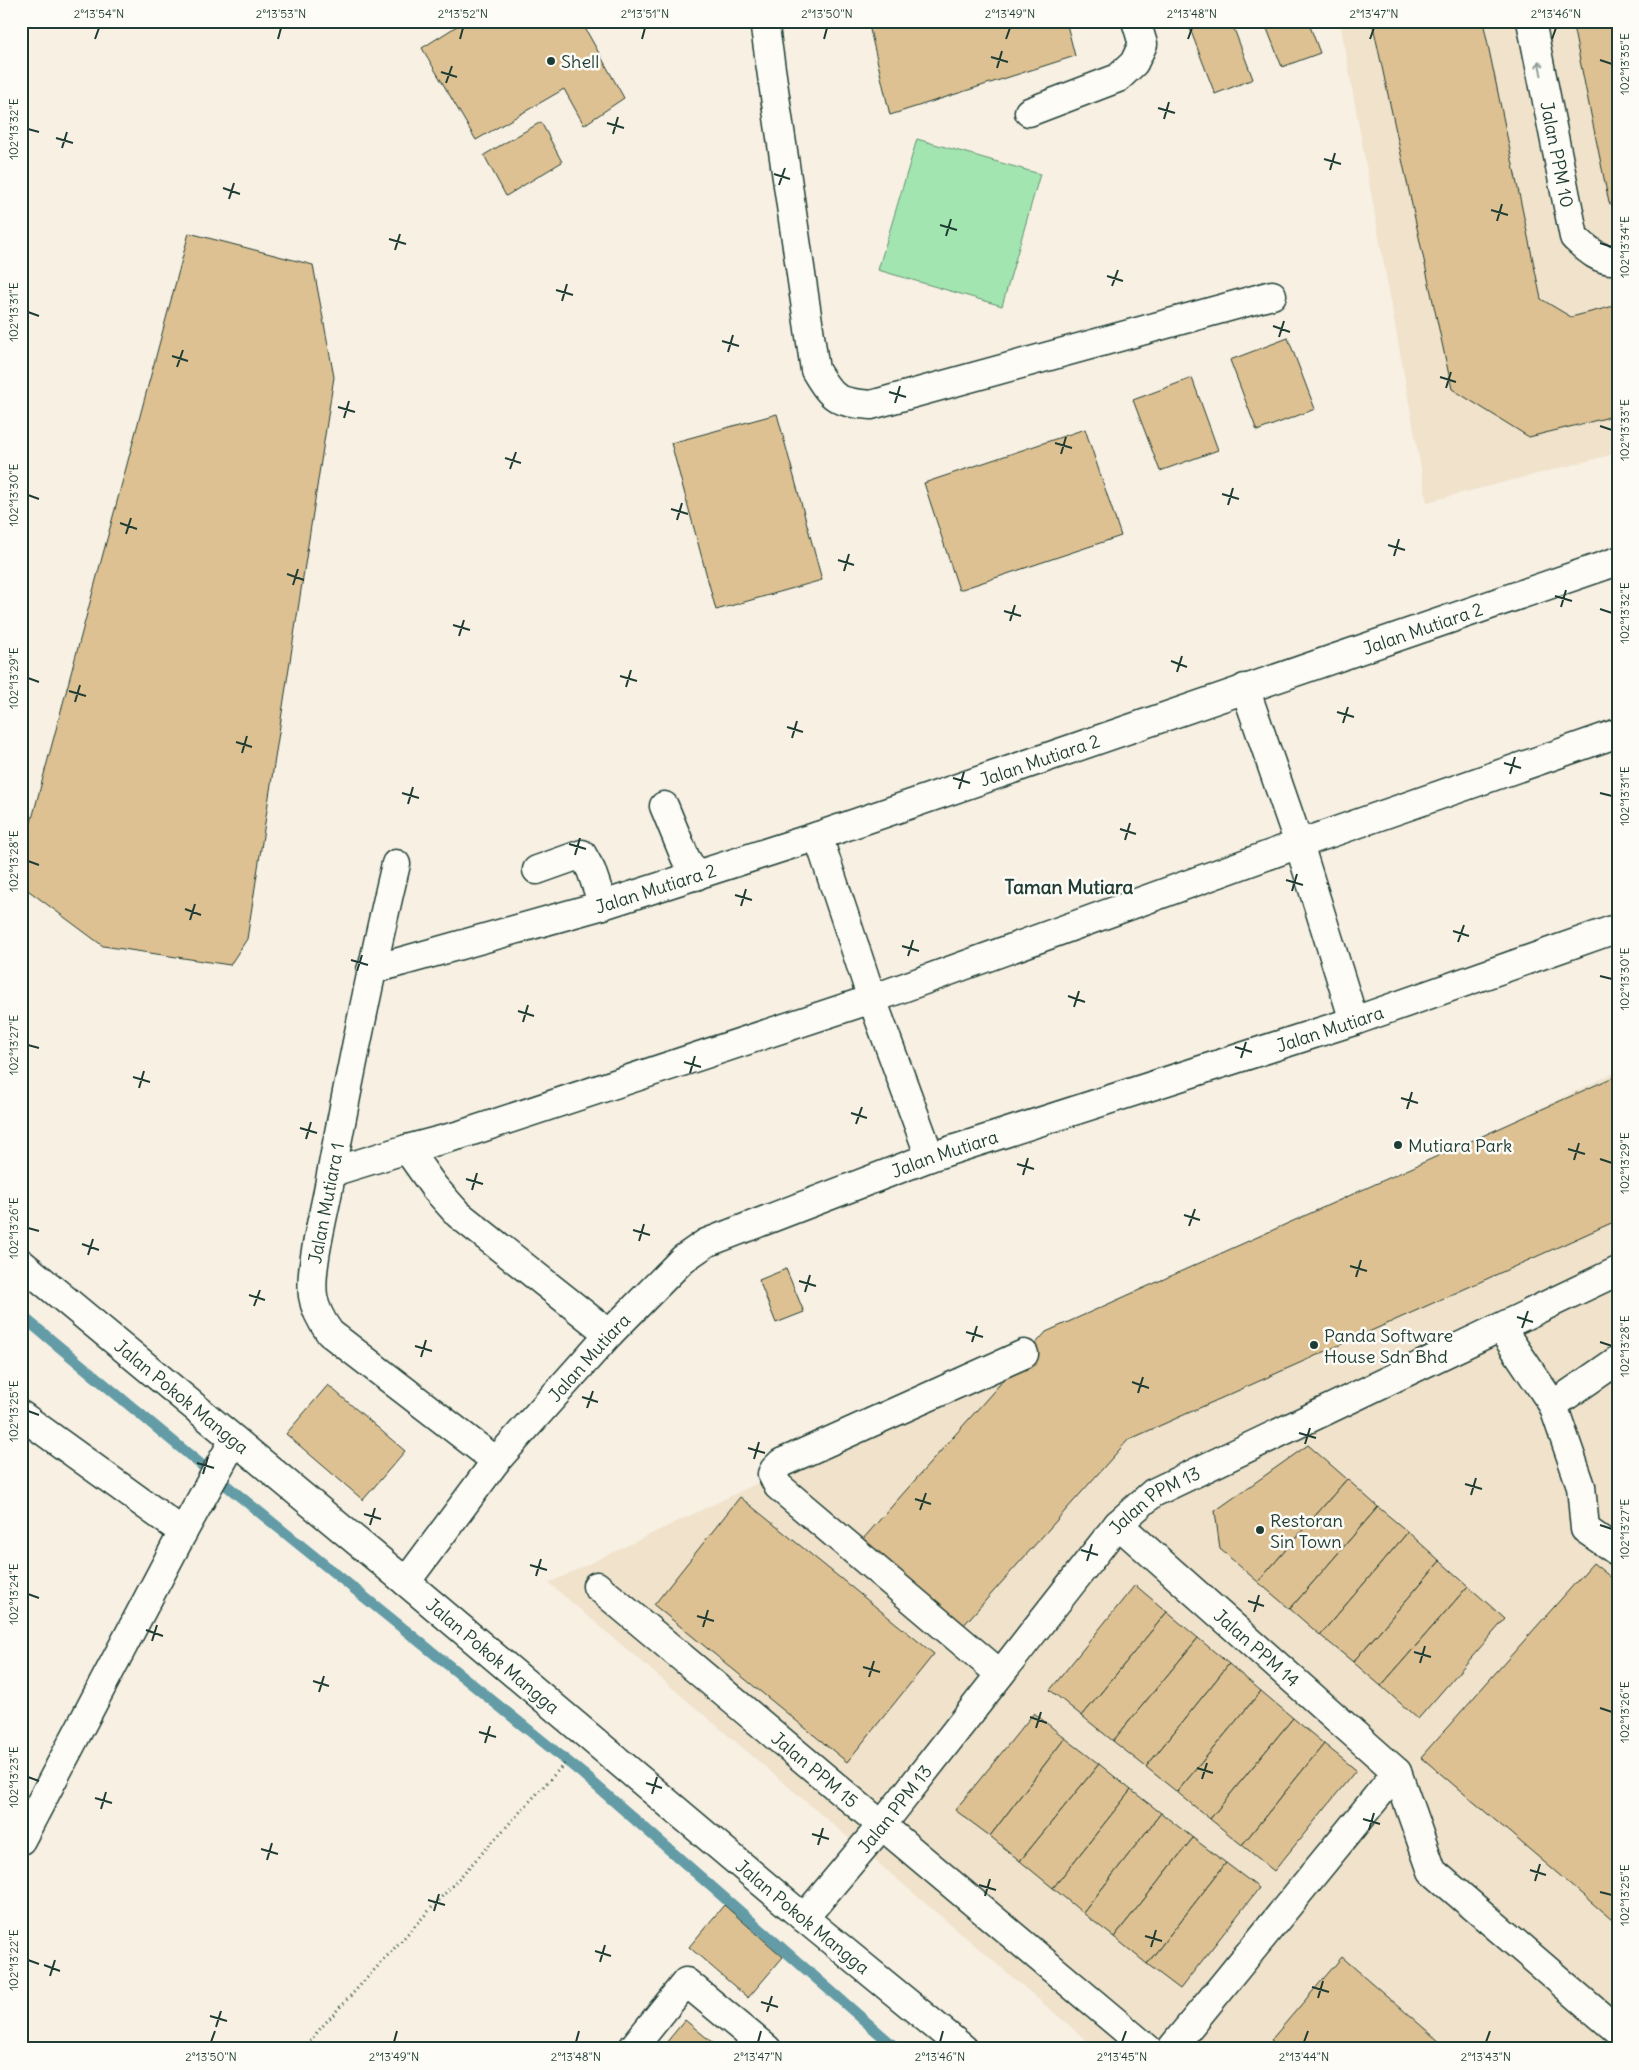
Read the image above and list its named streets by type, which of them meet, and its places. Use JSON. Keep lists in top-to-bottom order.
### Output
{
  "streets": {
    "street": [
      "Jalan PPM 10",
      "Jalan Mutiara 2",
      "Jalan Mutiara",
      "Jalan Mutiara 1",
      "Jalan Pokok Mangga",
      "Jalan PPM 13",
      "Jalan PPM 14",
      "Jalan PPM 15"
    ]
  },
  "crossings": [
    ["Jalan Mutiara 2", "Jalan Mutiara 1"],
    ["Jalan Mutiara", "Jalan Mutiara 1"],
    ["Jalan Mutiara", "Jalan Pokok Mangga"],
    ["Jalan Pokok Mangga", "Jalan PPM 13"],
    ["Jalan PPM 13", "Jalan PPM 14"],
    ["Jalan PPM 13", "Jalan PPM 15"]
  ],
  "one_way": ["Jalan PPM 10"],
  "districts": ["Taman Mutiara"],
  "places": [
    "Shell",
    "Mutiara Park",
    "Panda Software House Sdn Bhd",
    "Restoran Sin Town"
  ],
  "coordinates": [
    "2°13'54\"N",
    "2°13'53\"N",
    "2°13'52\"N",
    "2°13'51\"N",
    "2°13'50\"N",
    "2°13'49\"N",
    "2°13'48\"N",
    "2°13'47\"N",
    "2°13'46\"N",
    "102°13'35\"E",
    "102°13'32\"E",
    "102°13'34\"E",
    "102°13'31\"E",
    "102°13'33\"E",
    "102°13'30\"E",
    "102°13'29\"E",
    "102°13'28\"E",
    "102°13'27\"E",
    "102°13'26\"E",
    "102°13'25\"E",
    "102°13'24\"E",
    "102°13'23\"E",
    "102°13'22\"E",
    "2°13'45\"N",
    "2°13'44\"N",
    "2°13'43\"N"
  ]
}
